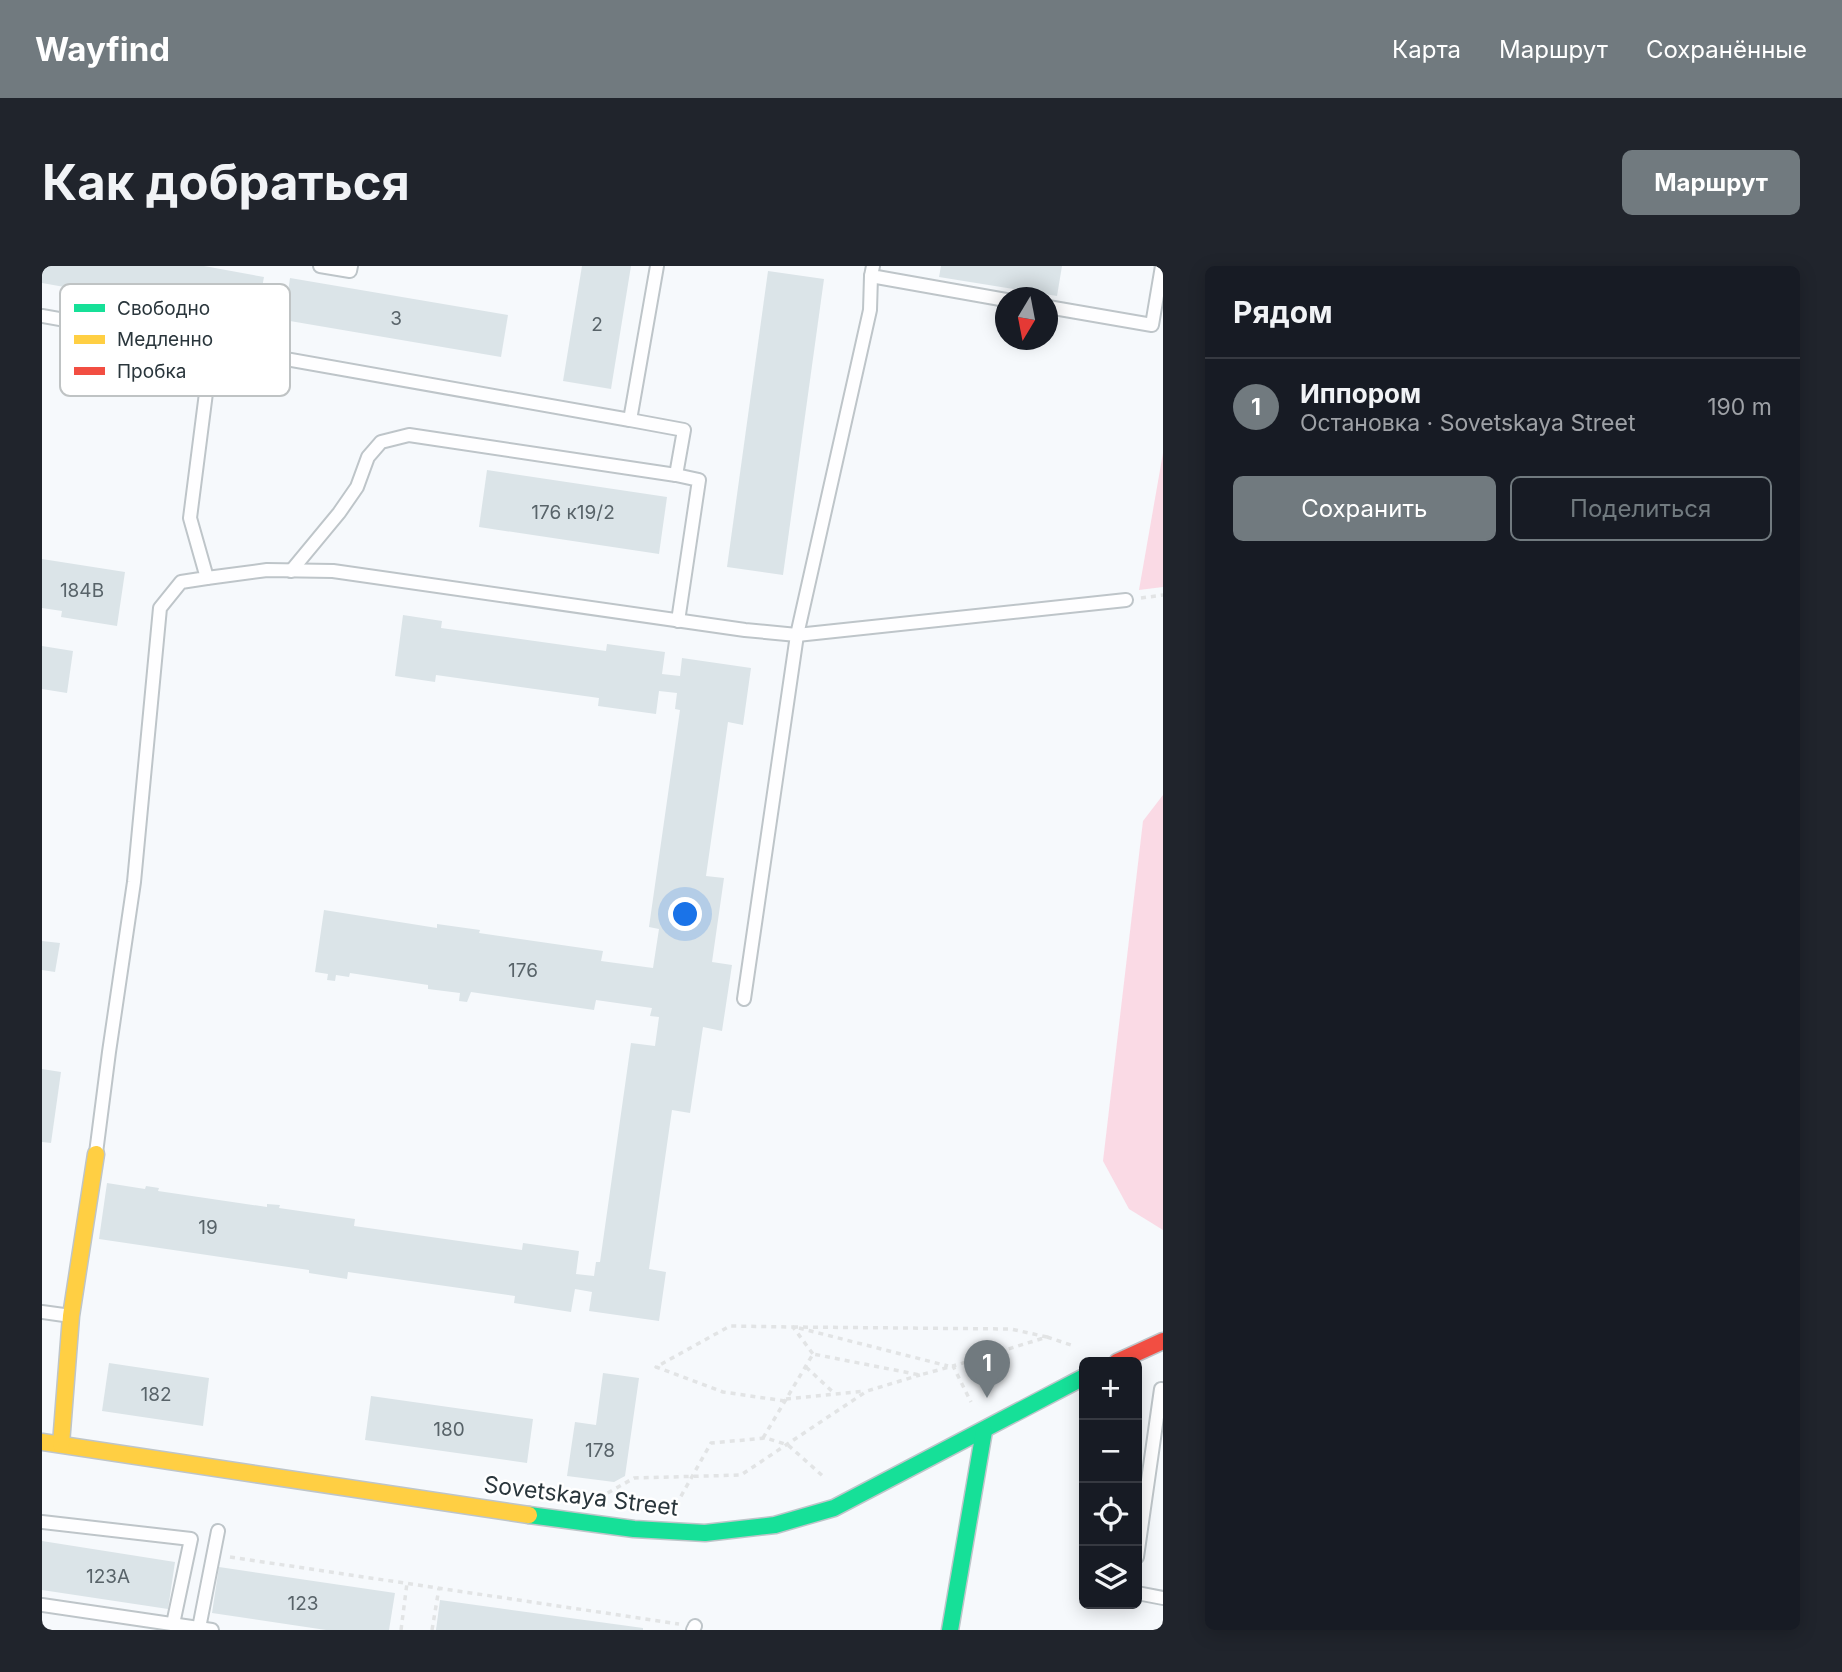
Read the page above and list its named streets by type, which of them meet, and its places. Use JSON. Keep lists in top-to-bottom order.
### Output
{
  "streets": {
    "main road": ["Sovetskaya Street"]
  },
  "house_numbers": [
    "3",
    "2",
    "176 к19/2",
    "184В",
    "176",
    "19",
    "182",
    "180",
    "178",
    "123А",
    "123"
  ],
  "legend": ["Свободно", "Медленно", "Пробка"],
  "north": "bottom",
  "page": {
    "header": "Wayfind",
    "nav": ["Карта", "Маршрут", "Сохранённые"],
    "buttons": [
      "Маршрут",
      ["Сохранить", "Поделиться"]
    ],
    "title": "Как добраться",
    "heading": "Рядом",
    "list": [
      {
        "mark": "1",
        "name": "Иппором",
        "note": "Остановка · Sovetskaya Street",
        "value": "190 m"
      }
    ],
    "pins": "1",
    "map_buttons": ["+", "−"]
  }
}
